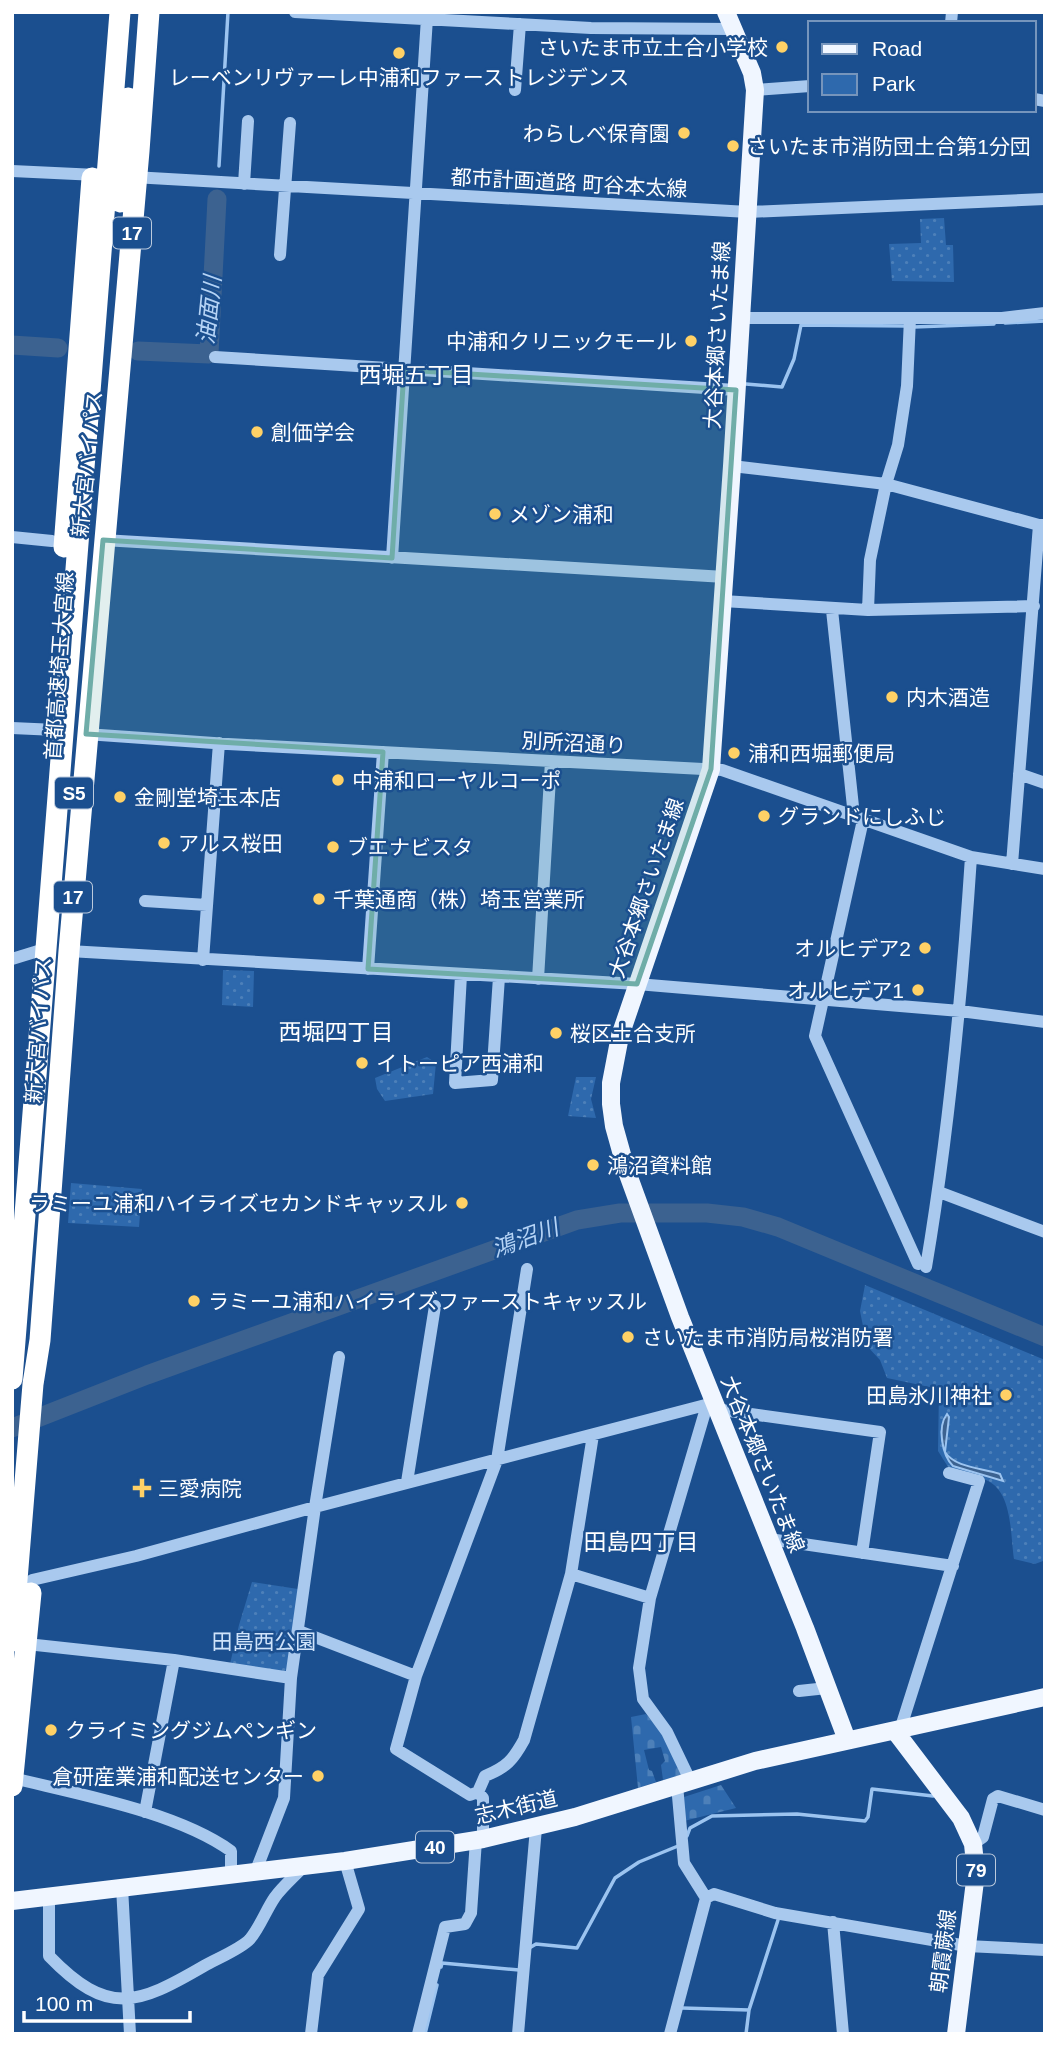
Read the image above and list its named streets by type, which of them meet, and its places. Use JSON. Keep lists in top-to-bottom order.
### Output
{
  "streets": {
    "highway": [
      "17",
      "新大宮バイパス",
      "首都高速埼玉大宮線",
      "S5"
    ],
    "main road": [
      "大谷本郷さいたま線",
      "志木街道",
      "40",
      "79",
      "朝霞蕨線"
    ],
    "street": ["都市計画道路 町谷本太線", "別所沼通り"]
  },
  "crossings": [
    ["都市計画道路 町谷本太線", "大谷本郷さいたま線"],
    ["都市計画道路 町谷本太線", "新大宮バイパス"],
    ["大谷本郷さいたま線", "別所沼通り"],
    ["大谷本郷さいたま線", "志木街道"],
    ["新大宮バイパス", "首都高速埼玉大宮線"],
    ["新大宮バイパス", "別所沼通り"],
    ["志木街道", "40"],
    ["志木街道", "朝霞蕨線"],
    ["40", "朝霞蕨線"]
  ],
  "districts": ["西堀五丁目", "西堀四丁目", "田島四丁目"],
  "water": ["油面川", "鴻沼川"],
  "parks": ["田島西公園"],
  "places": {
    "other": [
      "さいたま市立土合小学校",
      "レーベンリヴァーレ中浦和ファーストレジデンス",
      "わらしべ保育園",
      "さいたま市消防団土合第1分団",
      "中浦和クリニックモール",
      "創価学会",
      "メゾン浦和",
      "内木酒造",
      "浦和西堀郵便局",
      "中浦和ローヤルコーポ",
      "金剛堂埼玉本店",
      "グランドにしふじ",
      "アルス桜田",
      "ブエナビスタ",
      "千葉通商（株）埼玉営業所",
      "オルヒデア2",
      "オルヒデア1",
      "桜区土合支所",
      "イトーピア西浦和",
      "鴻沼資料館",
      "ラミーユ浦和ハイライズセカンドキャッスル",
      "ラミーユ浦和ハイライズファーストキャッスル",
      "さいたま市消防局桜消防署",
      "田島氷川神社",
      "クライミングジムペンギン",
      "倉研産業浦和配送センター"
    ],
    "health": ["三愛病院"]
  },
  "legend": ["Road", "Park"],
  "scale_bar": "100 m"
}
